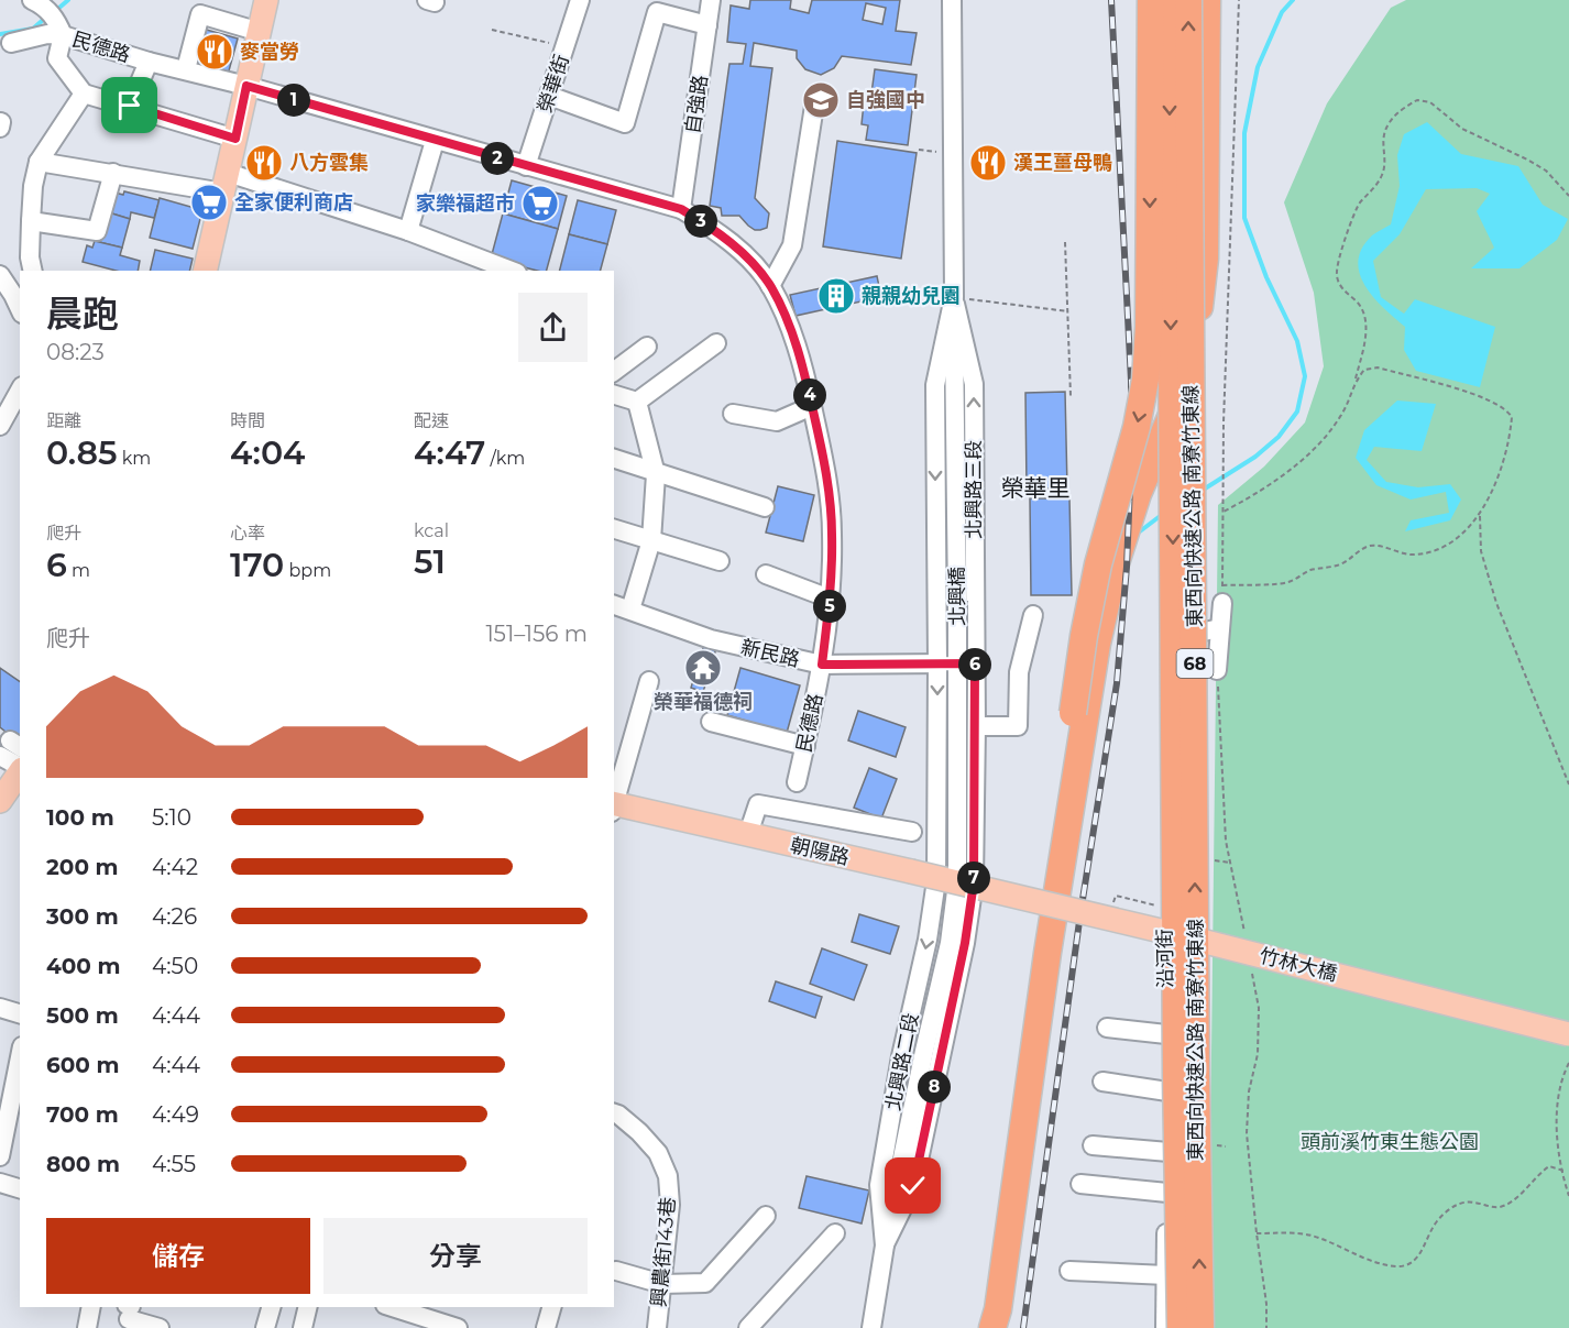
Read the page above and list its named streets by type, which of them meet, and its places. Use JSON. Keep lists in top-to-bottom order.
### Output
{
  "streets": {
    "highway": ["東西向快速公路 南寮竹東線", "68"],
    "main road": ["朝陽路", "竹林大橋"],
    "street": [
      "民德路",
      "榮華街",
      "自強路",
      "北興路三段",
      "北興橋",
      "新民路",
      "沿河街",
      "北興路二段",
      "興農街143巷"
    ]
  },
  "crossings": [
    ["民德路", "榮華街"],
    ["民德路", "自強路"],
    ["民德路", "新民路"],
    ["北興路三段", "北興橋"],
    ["北興路三段", "新民路"],
    ["北興路三段", "朝陽路"],
    ["北興路三段", "北興路二段"],
    ["北興橋", "朝陽路"],
    ["北興橋", "北興路二段"],
    ["朝陽路", "竹林大橋"],
    ["朝陽路", "北興路二段"]
  ],
  "districts": ["榮華里"],
  "parks": ["頭前溪竹東生態公園"],
  "places": {
    "restaurant": ["麥當勞", "八方雲集", "漢王薑母鴨"],
    "school or university": ["自強國中"],
    "supermarket": ["全家便利商店", "家樂福超市"],
    "building": ["親親幼兒園"],
    "temple": ["榮華福德祠"]
  },
  "page": {
    "pins": [
      "1",
      "2",
      "3",
      "4",
      "5",
      "6",
      "7",
      "8"
    ],
    "heading": ["晨跑", "08:23"],
    "stats": [
      ["距離", "0.85 km"],
      ["時間", "4:04"],
      ["配速", "4:47 /km"],
      ["爬升", "6 m"],
      ["心率", "170 bpm"],
      ["kcal", "51"]
    ],
    "chart": ["爬升", "151–156 m"],
    "list": [
      {
        "name": "100 m",
        "note": "5:10"
      },
      {
        "name": "200 m",
        "note": "4:42"
      },
      {
        "name": "300 m",
        "note": "4:26"
      },
      {
        "name": "400 m",
        "note": "4:50"
      },
      {
        "name": "500 m",
        "note": "4:44"
      },
      {
        "name": "600 m",
        "note": "4:44"
      },
      {
        "name": "700 m",
        "note": "4:49"
      },
      {
        "name": "800 m",
        "note": "4:55"
      }
    ],
    "buttons": ["儲存", "分享"]
  }
}
